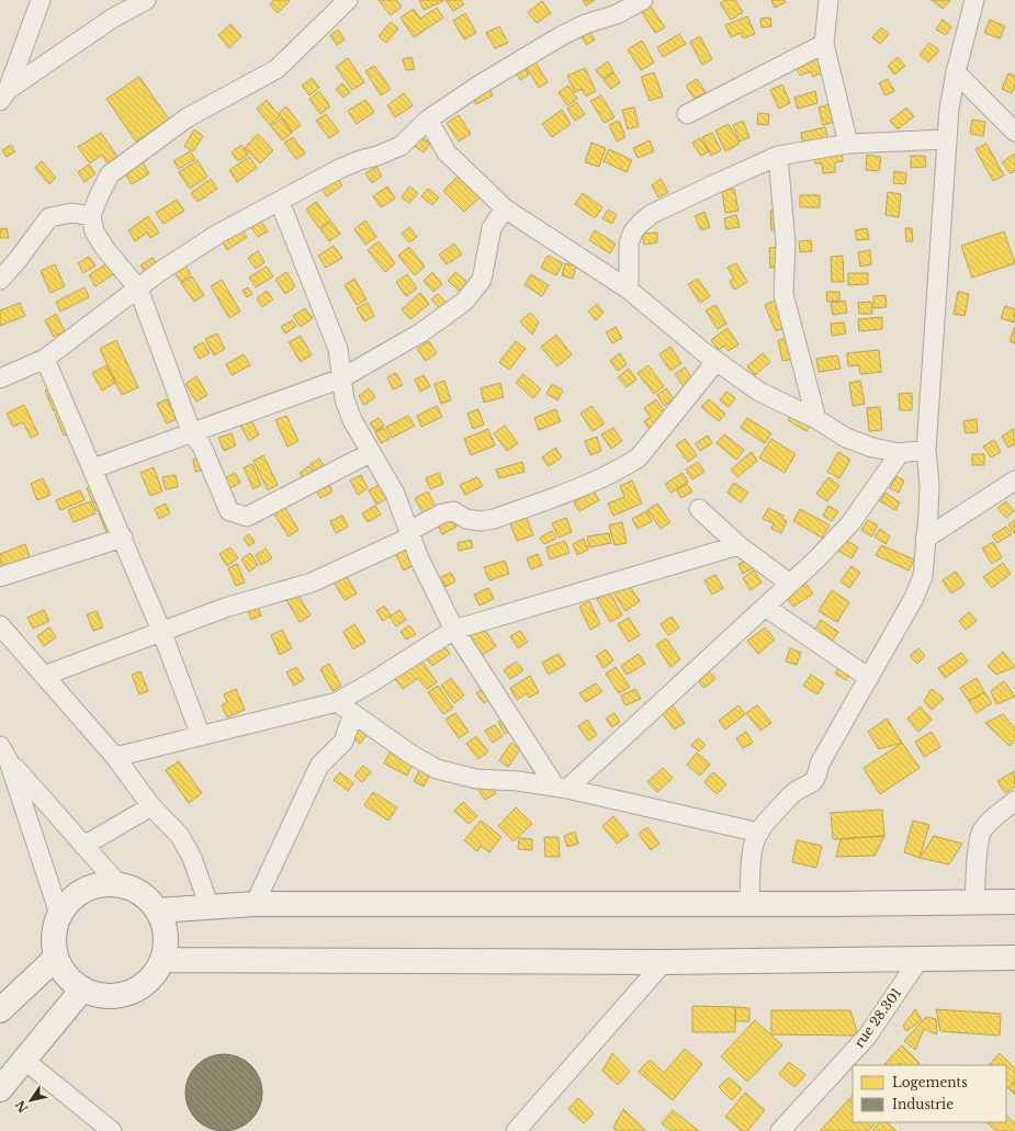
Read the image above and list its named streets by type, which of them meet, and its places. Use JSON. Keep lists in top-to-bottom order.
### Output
{
  "streets": {
    "street": ["rue 28.301"]
  },
  "legend": ["Logements", "Industrie"],
  "north": "bottom left"
}
